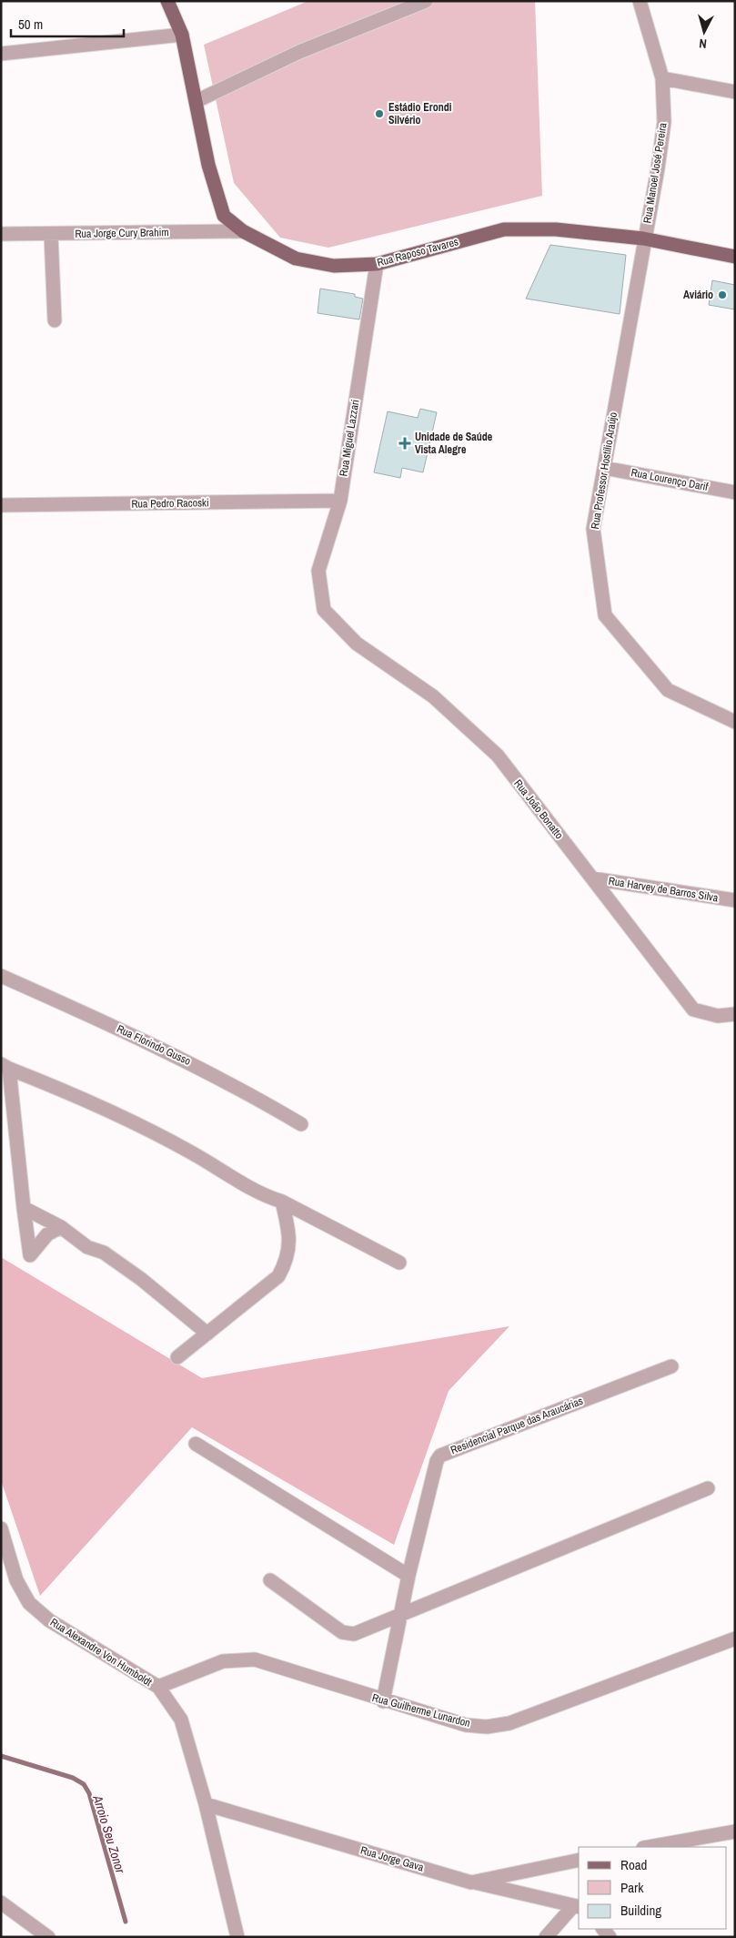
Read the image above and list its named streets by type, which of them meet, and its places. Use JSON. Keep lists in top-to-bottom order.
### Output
{
  "streets": {
    "main road": ["Rua Raposo Tavares"],
    "street": [
      "Rua Manoel José Pereira",
      "Rua Jorge Cury Brahim",
      "Rua Miguel Lazzari",
      "Rua Professor Hostílio Araújo",
      "Rua Lourenço Darif",
      "Rua Pedro Racoski",
      "Rua João Bonatto",
      "Rua Harvey de Barros Silva",
      "Rua Florindo Gusso",
      "Residencial Parque das Araucárias",
      "Rua Alexandre Von Humboldt",
      "Rua Guilherme Lunardon",
      "Rua Jorge Gava"
    ]
  },
  "crossings": [
    ["Rua Manoel José Pereira", "Rua Raposo Tavares"],
    ["Rua Manoel José Pereira", "Rua Professor Hostílio Araújo"],
    ["Rua Jorge Cury Brahim", "Rua Raposo Tavares"],
    ["Rua Raposo Tavares", "Rua Miguel Lazzari"],
    ["Rua Raposo Tavares", "Rua Professor Hostílio Araújo"],
    ["Rua Miguel Lazzari", "Rua Pedro Racoski"],
    ["Rua Miguel Lazzari", "Rua João Bonatto"],
    ["Rua Professor Hostílio Araújo", "Rua Lourenço Darif"],
    ["Rua João Bonatto", "Rua Harvey de Barros Silva"],
    ["Residencial Parque das Araucárias", "Rua Guilherme Lunardon"],
    ["Rua Alexandre Von Humboldt", "Rua Guilherme Lunardon"],
    ["Rua Alexandre Von Humboldt", "Rua Jorge Gava"]
  ],
  "water": ["Arroio Seu Zonor"],
  "places": {
    "other": ["Estádio Erondi Silvério", "Aviário"],
    "health": ["Unidade de Saúde Vista Alegre"]
  },
  "legend": ["Road", "Park", "Building"],
  "scale_bar": "50 m",
  "north": "bottom"
}
